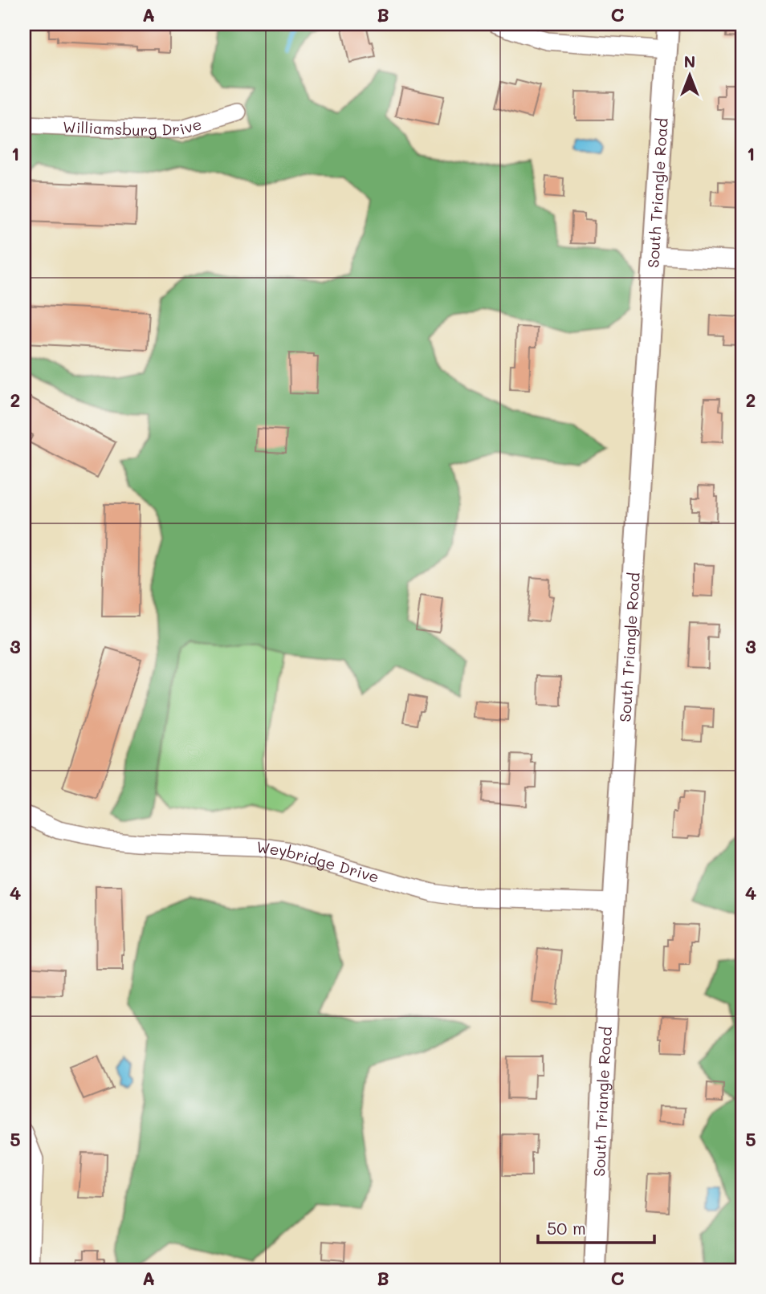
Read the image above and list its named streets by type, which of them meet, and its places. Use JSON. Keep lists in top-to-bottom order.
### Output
{
  "streets": {
    "street": ["Williamsburg Drive", "South Triangle Road", "Weybridge Drive"]
  },
  "crossings": [
    ["South Triangle Road", "Weybridge Drive"]
  ],
  "scale_bar": "50 m",
  "north": "top",
  "grid": {
    "columns": ["A", "B", "C"],
    "rows": [
      "1",
      "2",
      "3",
      "4",
      "5"
    ]
  }
}
